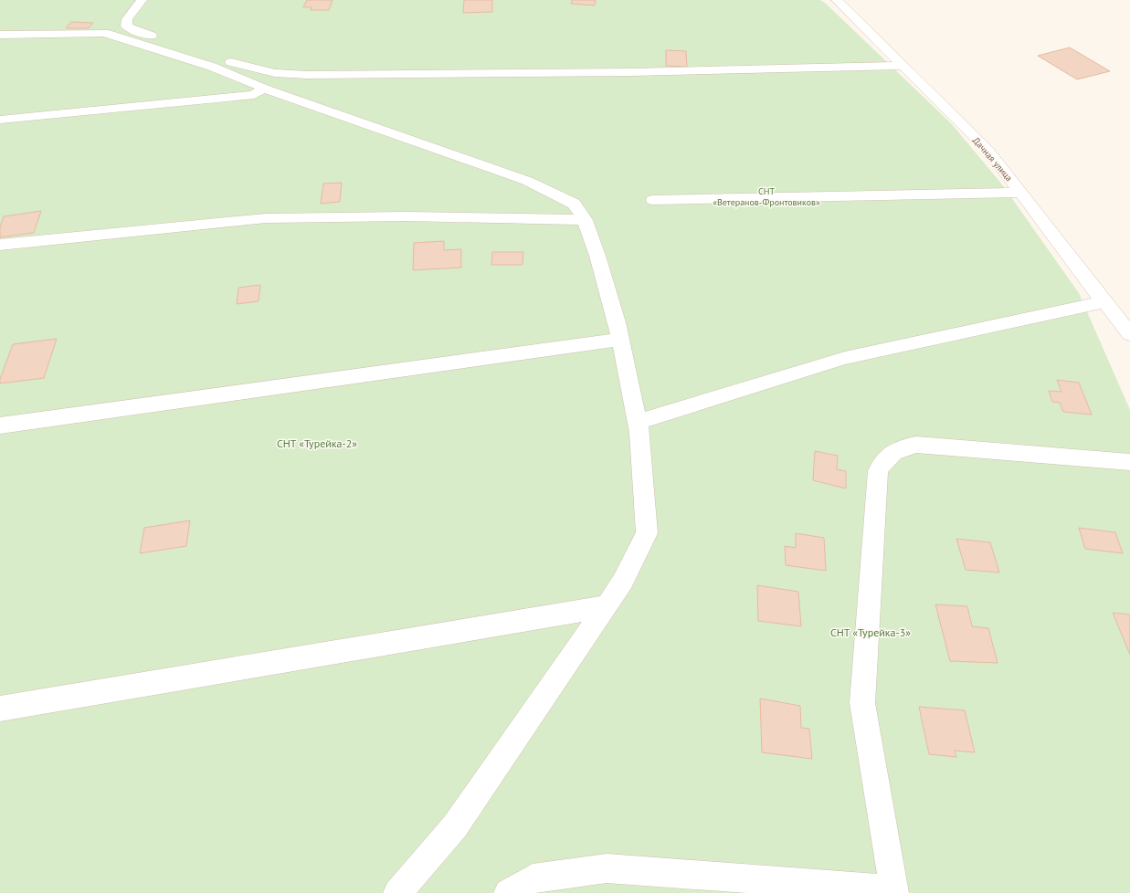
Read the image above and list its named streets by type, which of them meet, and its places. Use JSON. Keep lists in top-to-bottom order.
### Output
{
  "streets": {
    "street": ["Дачная улица"]
  },
  "parks": ["СНТ «Ветеранов-Фронтовиков»", "СНТ «Турейка-2»", "СНТ «Турейка-3»"]
}
